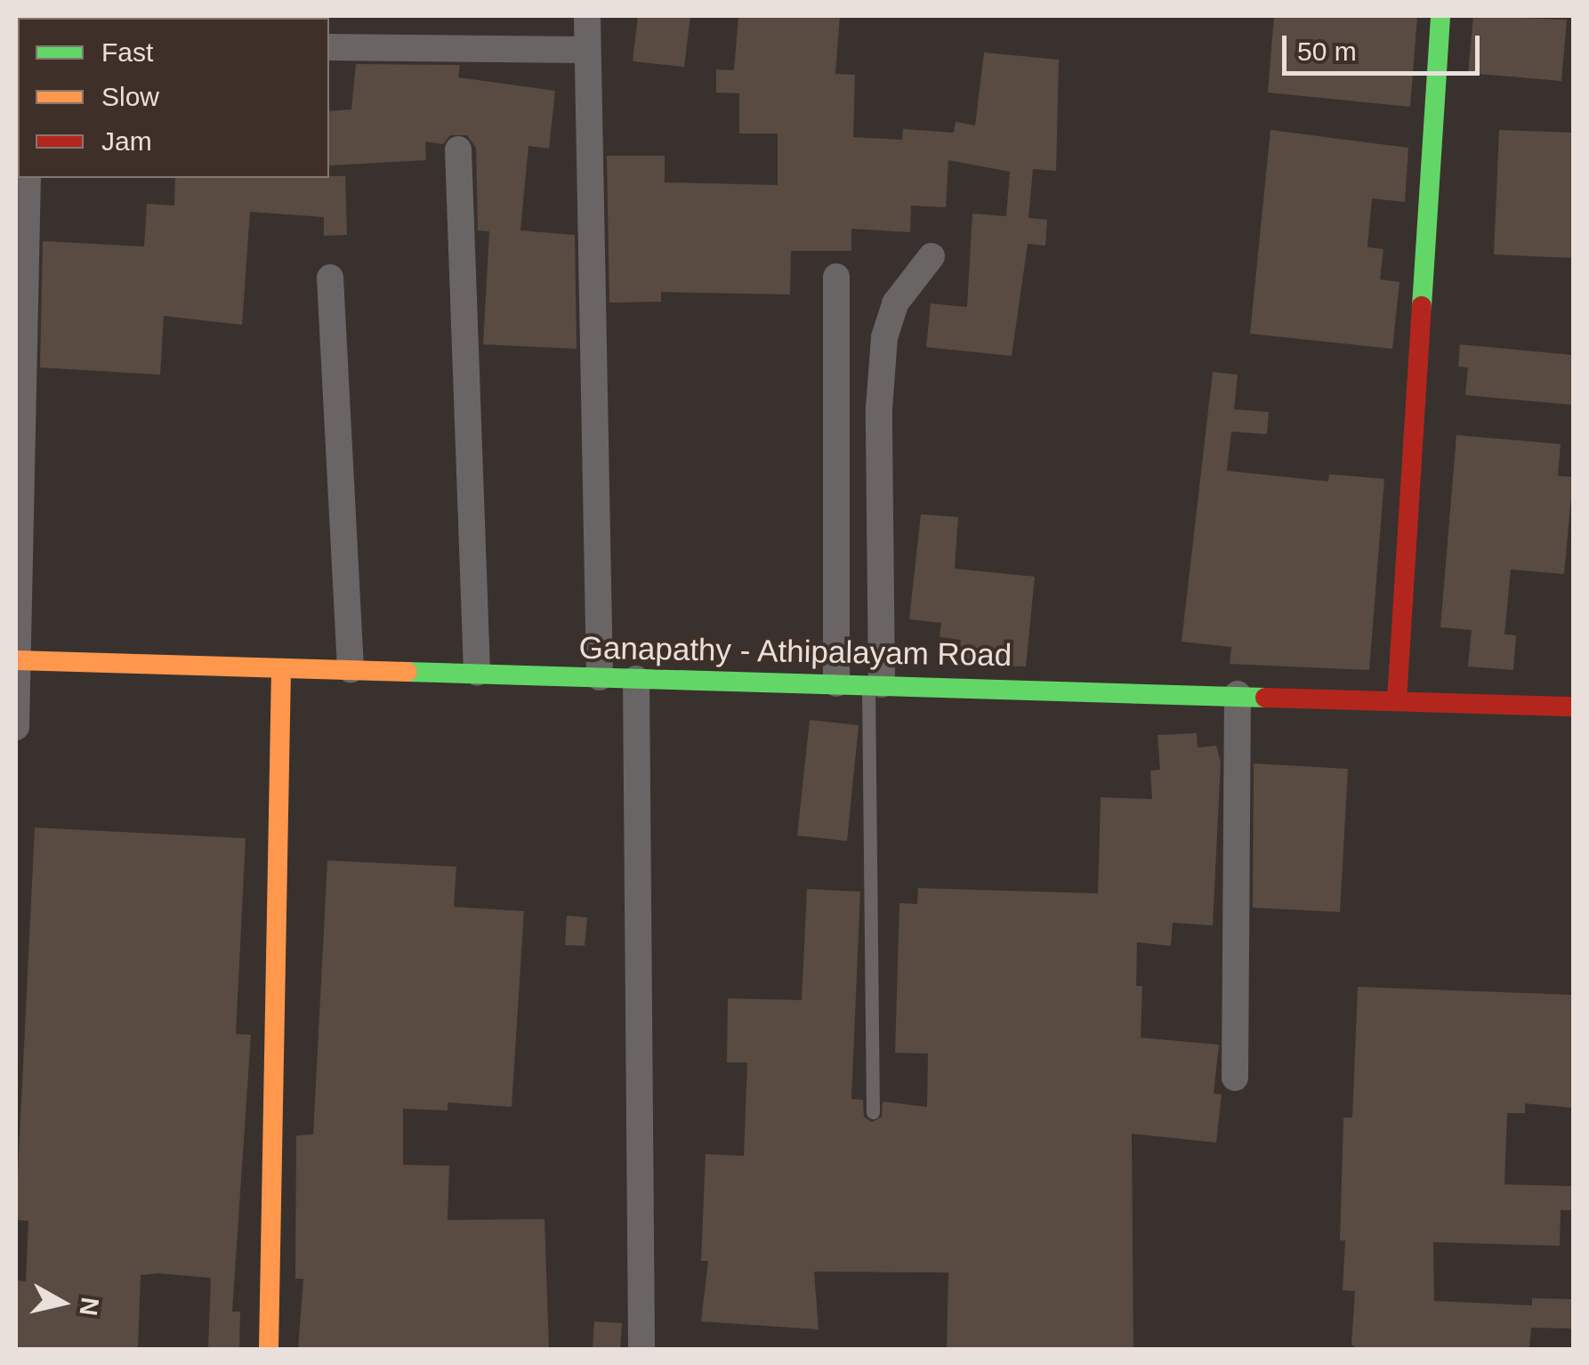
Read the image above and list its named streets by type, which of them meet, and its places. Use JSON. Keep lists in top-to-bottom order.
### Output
{
  "streets": {
    "main road": ["Ganapathy - Athipalayam Road"]
  },
  "legend": ["Fast", "Slow", "Jam"],
  "scale_bar": "50 m",
  "north": "right"
}
